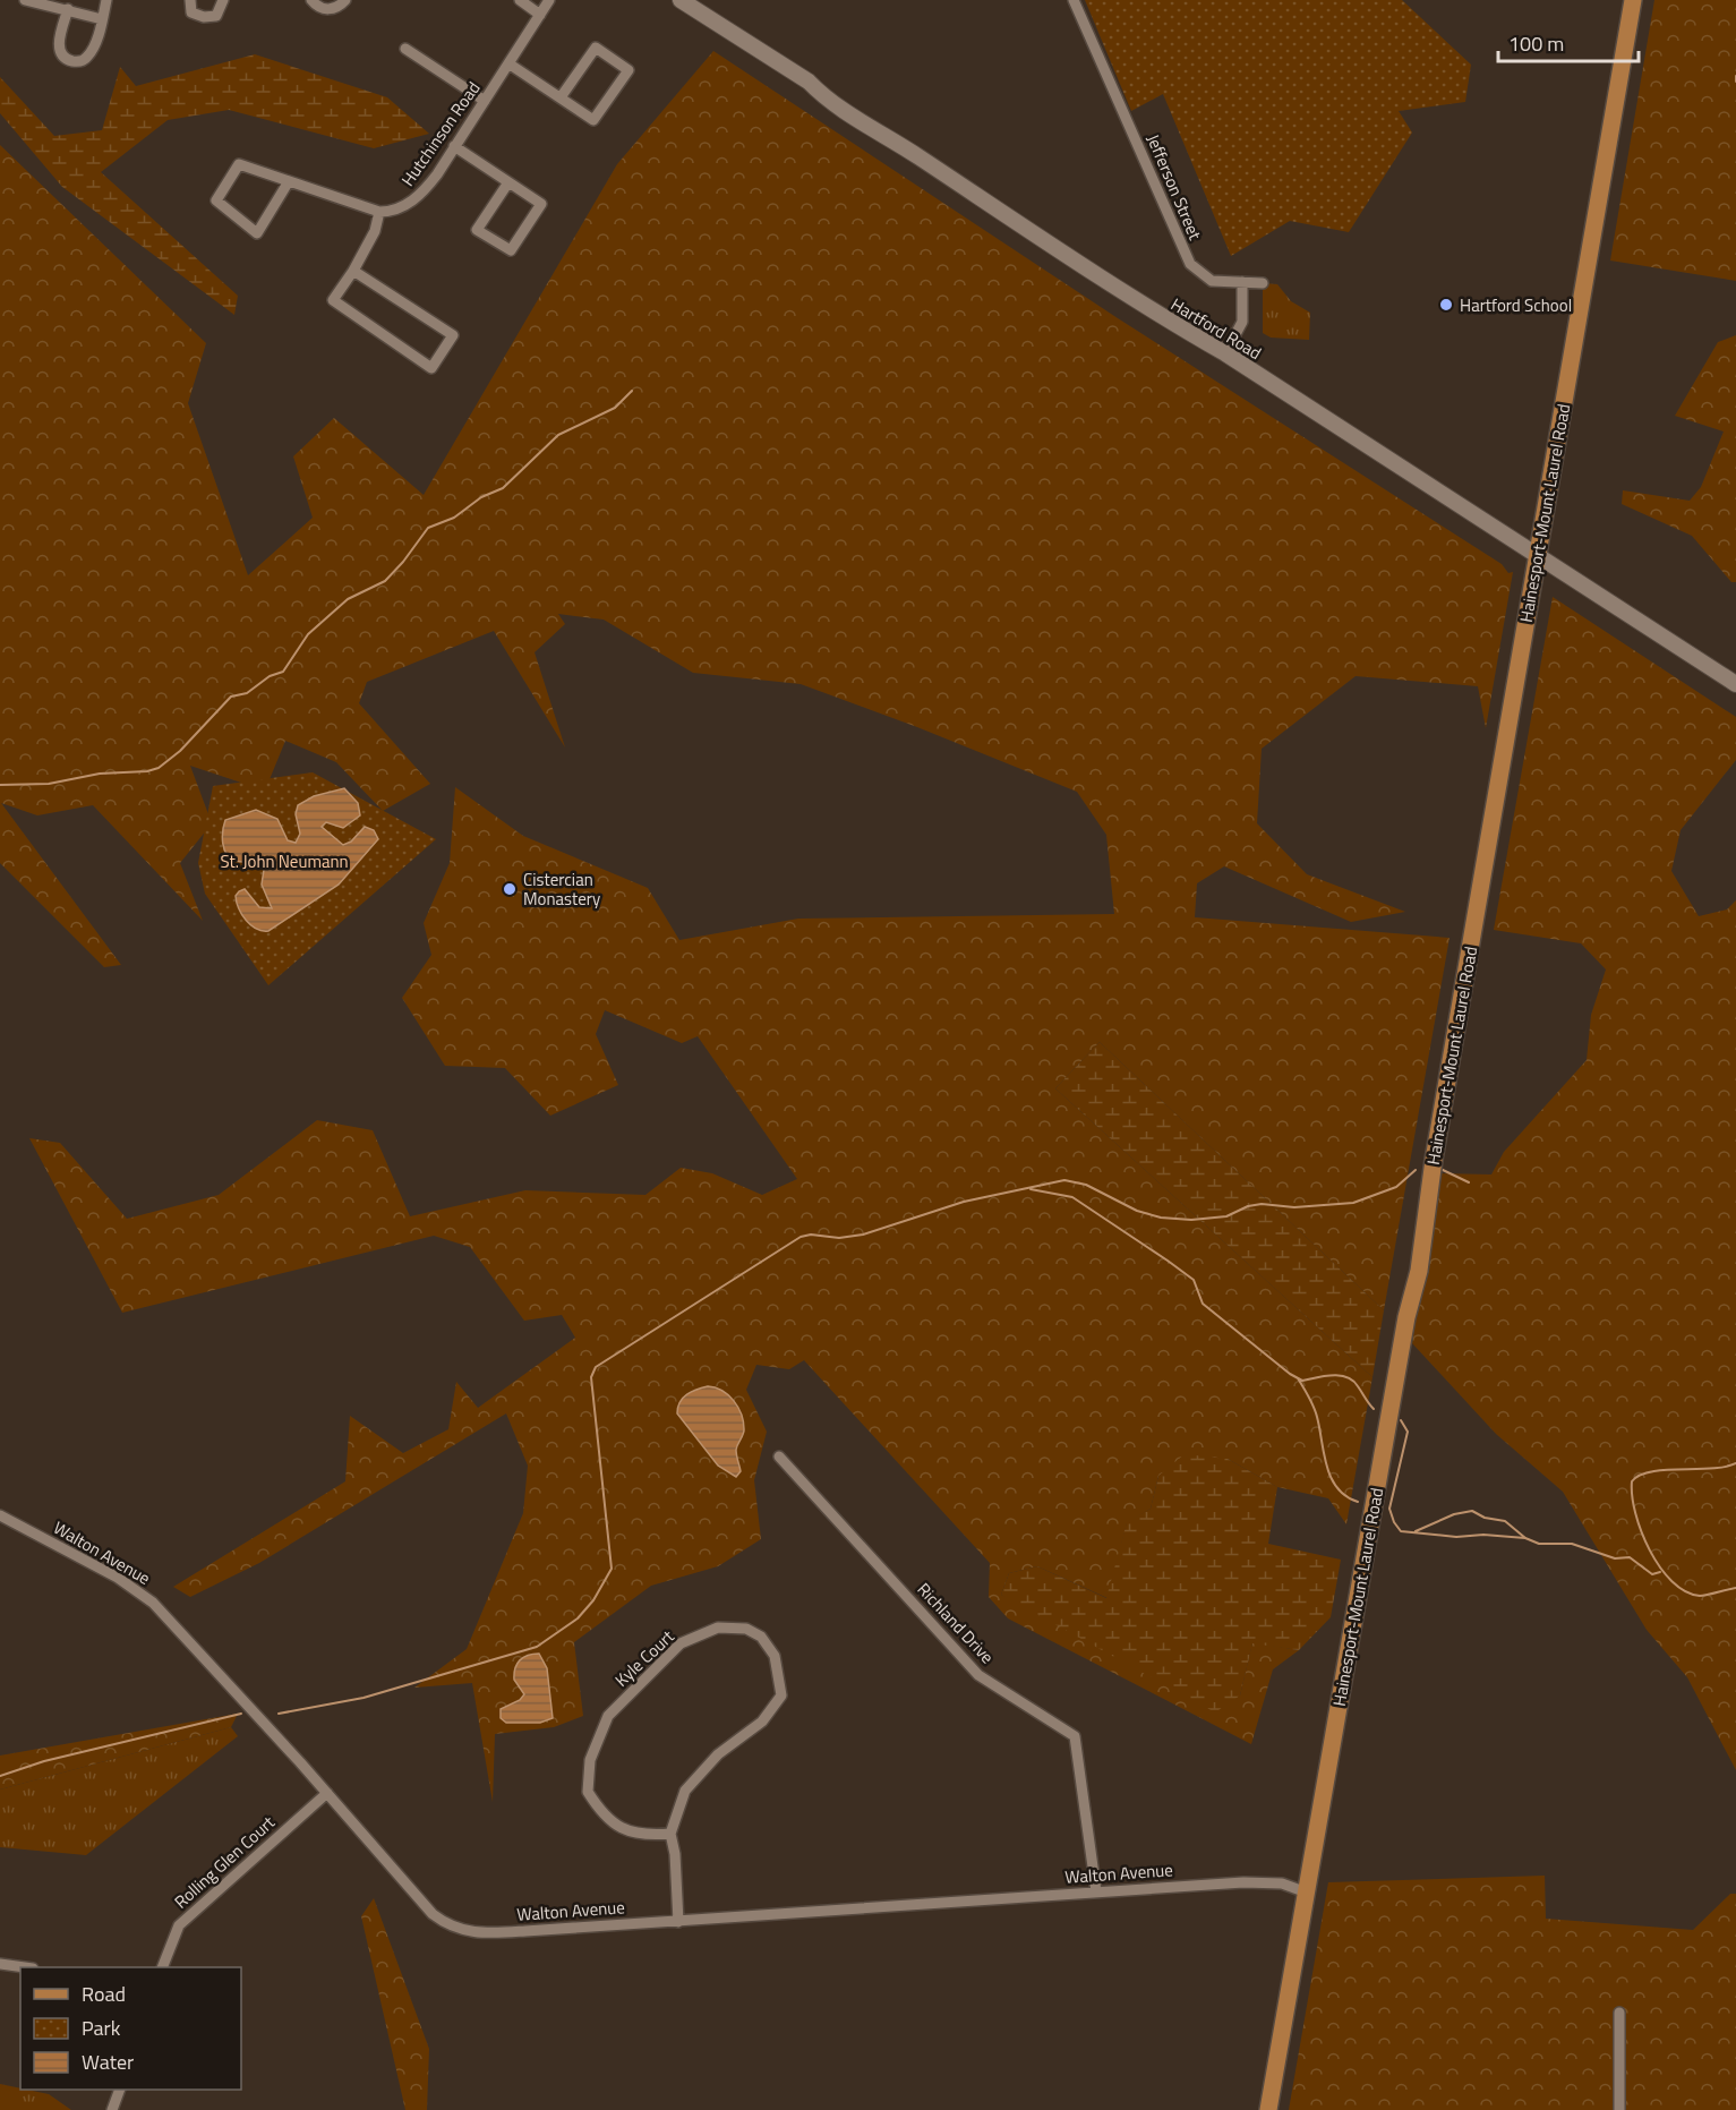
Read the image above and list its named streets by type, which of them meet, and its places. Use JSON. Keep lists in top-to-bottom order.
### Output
{
  "streets": {
    "main road": ["Hainesport-Mount Laurel Road"],
    "street": [
      "Hutchinson Road",
      "Jefferson Street",
      "Hartford Road",
      "Walton Avenue",
      "Richland Drive",
      "Kyle Court",
      "Rolling Glen Court"
    ]
  },
  "crossings": [
    ["Hartford Road", "Hainesport-Mount Laurel Road"],
    ["Hainesport-Mount Laurel Road", "Walton Avenue"],
    ["Walton Avenue", "Richland Drive"],
    ["Walton Avenue", "Kyle Court"],
    ["Walton Avenue", "Rolling Glen Court"]
  ],
  "parks": ["St. John Neumann"],
  "places": ["Hartford School", "Cistercian Monastery"],
  "legend": ["Road", "Park", "Water"],
  "scale_bar": "100 m"
}
